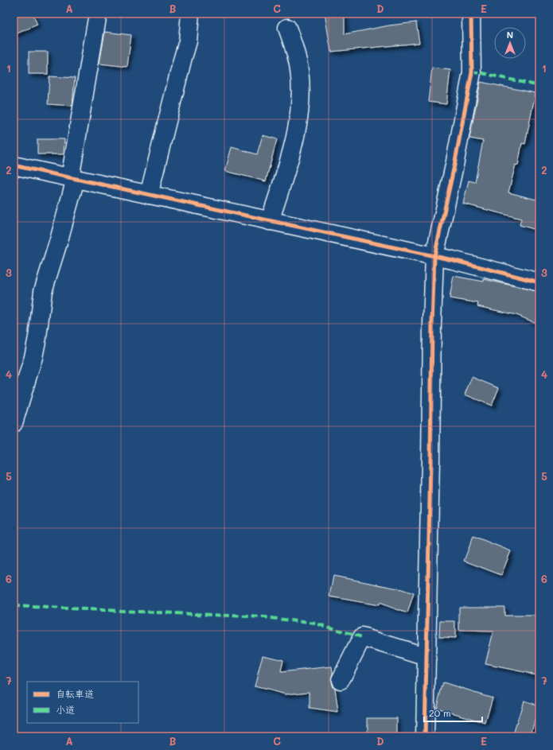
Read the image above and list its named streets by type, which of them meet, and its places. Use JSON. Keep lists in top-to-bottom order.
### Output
{
  "legend": ["自転車道", "小道"],
  "scale_bar": "20 m",
  "north": "top",
  "grid": {
    "columns": [
      "A",
      "B",
      "C",
      "D",
      "E"
    ],
    "rows": [
      "1",
      "2",
      "3",
      "4",
      "5",
      "6",
      "7"
    ]
  }
}
